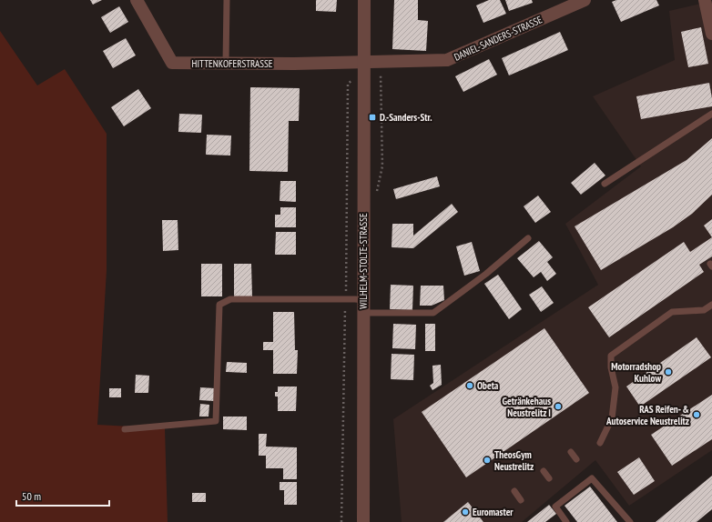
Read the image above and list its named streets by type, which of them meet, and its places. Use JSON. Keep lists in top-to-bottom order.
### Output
{
  "streets": {
    "street": ["DANIEL-SANDERS-STRASSE", "HITTENKOFERSTRASSE", "WILHELM-STOLTE-STRASSE"]
  },
  "crossings": [
    ["DANIEL-SANDERS-STRASSE", "HITTENKOFERSTRASSE"],
    ["DANIEL-SANDERS-STRASSE", "WILHELM-STOLTE-STRASSE"],
    ["HITTENKOFERSTRASSE", "WILHELM-STOLTE-STRASSE"]
  ],
  "places": {
    "transit": ["D.-Sanders-Str."],
    "other": [
      "Motorradshop Kuhlow",
      "Obeta",
      "Getränkehaus Neustrelitz I",
      "RAS Reifen- & Autoservice Neustrelitz",
      "TheosGym Neustrelitz",
      "Euromaster"
    ]
  },
  "scale_bar": "50 m"
}
